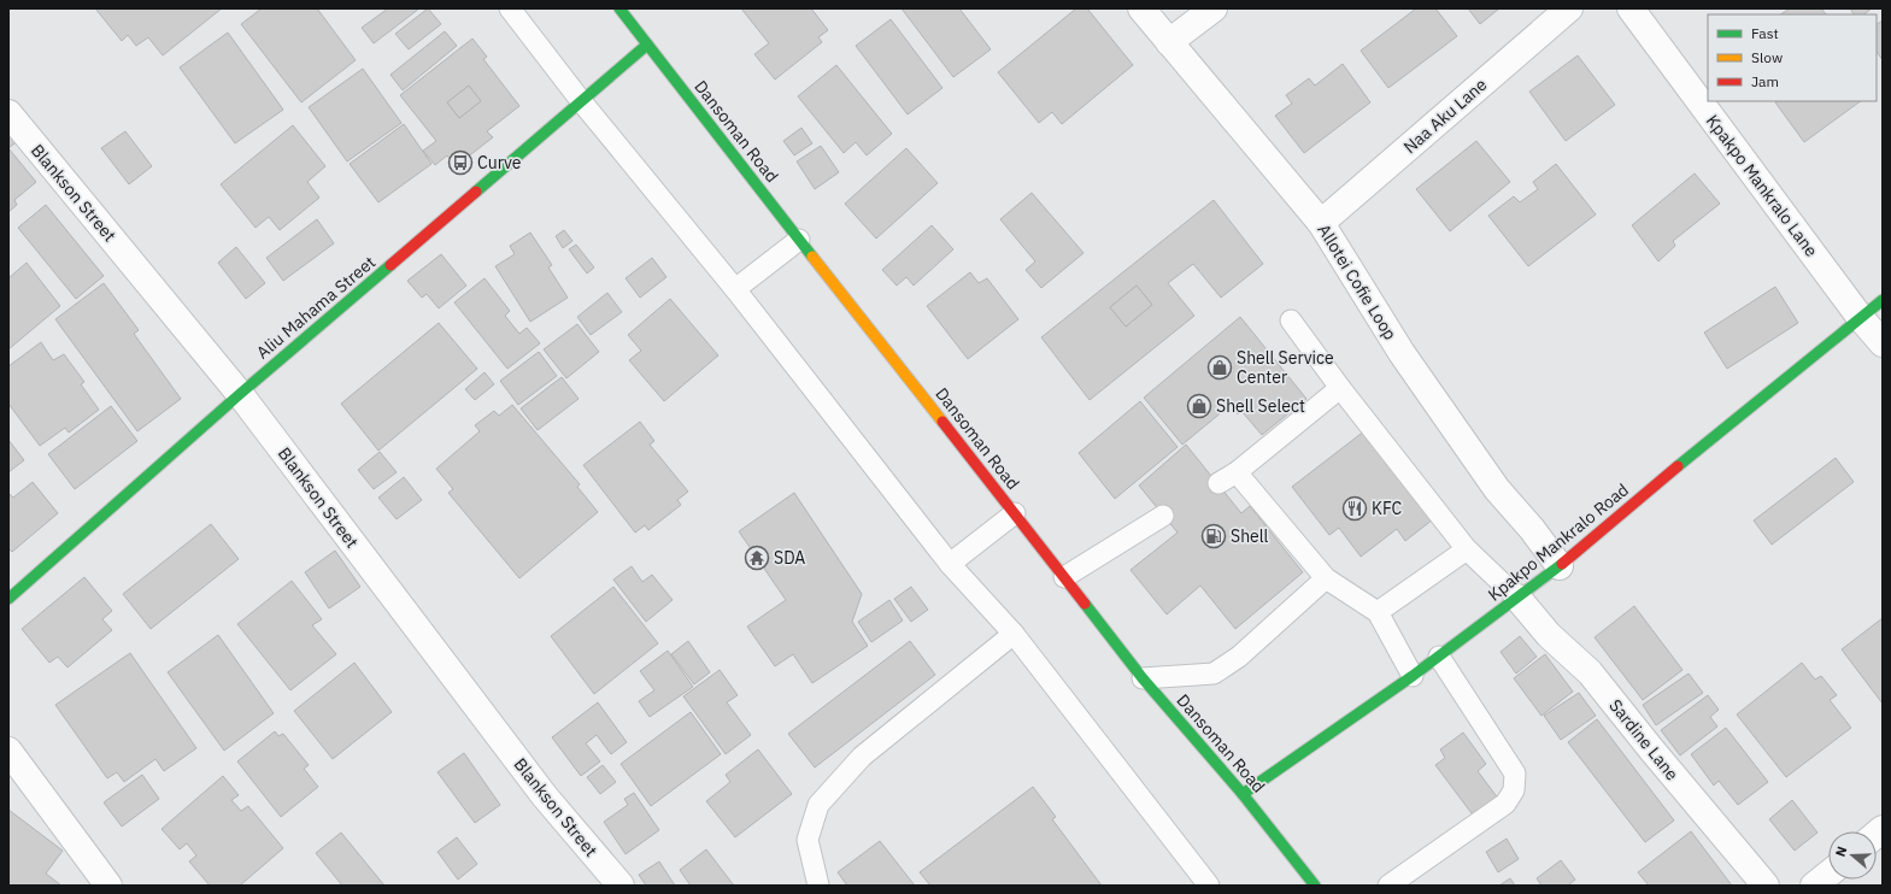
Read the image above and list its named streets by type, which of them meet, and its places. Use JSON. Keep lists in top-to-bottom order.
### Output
{
  "streets": {
    "street": [
      "Naa Aku Lane",
      "Dansoman Road",
      "Kpakpo Mankralo Lane",
      "Blankson Street",
      "Allotei Cofie Loop",
      "Aliu Mahama Street",
      "Kpakpo Mankralo Road",
      "Sardine Lane"
    ]
  },
  "crossings": [
    ["Naa Aku Lane", "Allotei Cofie Loop"],
    ["Dansoman Road", "Aliu Mahama Street"],
    ["Dansoman Road", "Kpakpo Mankralo Road"],
    ["Kpakpo Mankralo Lane", "Kpakpo Mankralo Road"],
    ["Blankson Street", "Aliu Mahama Street"],
    ["Allotei Cofie Loop", "Kpakpo Mankralo Road"],
    ["Kpakpo Mankralo Road", "Sardine Lane"]
  ],
  "places": {
    "bus stop": ["Curve"],
    "shop": ["Shell Service Center", "Shell Select"],
    "restaurant": ["KFC"],
    "fuel station": ["Shell"],
    "temple": ["SDA"]
  },
  "legend": ["Fast", "Slow", "Jam"],
  "north": "left"
}
